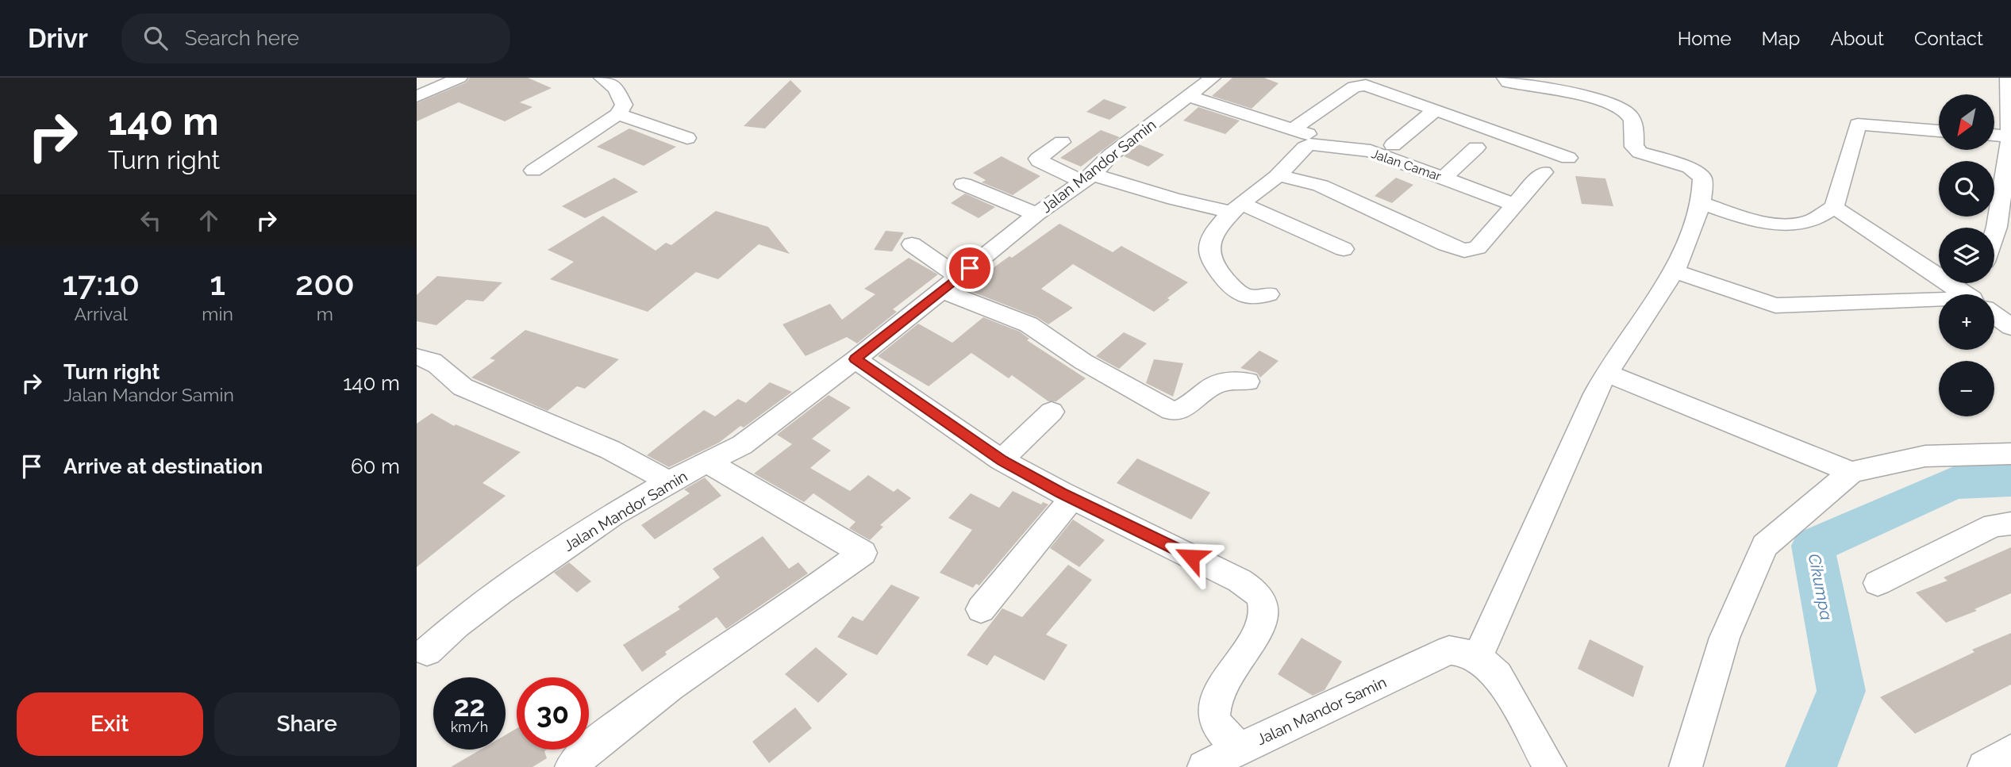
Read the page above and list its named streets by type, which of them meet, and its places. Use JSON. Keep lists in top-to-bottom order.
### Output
{
  "streets": {
    "street": ["Jalan Camar", "Jalan Mandor Samin"]
  },
  "water": ["Cikumpa"],
  "north": "bottom left",
  "page": {
    "header": "Drivr",
    "search": "Search here",
    "nav": [
      "Home",
      "Map",
      "About",
      "Contact"
    ],
    "turn": ["140 m", "Turn right"],
    "map_buttons": ["+", "−"],
    "eta": [
      "17:10",
      "Arrival",
      "1",
      "min",
      "200",
      "m"
    ],
    "list": [
      {
        "name": "Turn right",
        "note": "Jalan Mandor Samin",
        "value": "140 m"
      },
      {
        "name": "Arrive at destination",
        "value": "60 m"
      }
    ],
    "speed": "22 km/h",
    "limit": "30",
    "buttons": ["Exit", "Share"]
  }
}
